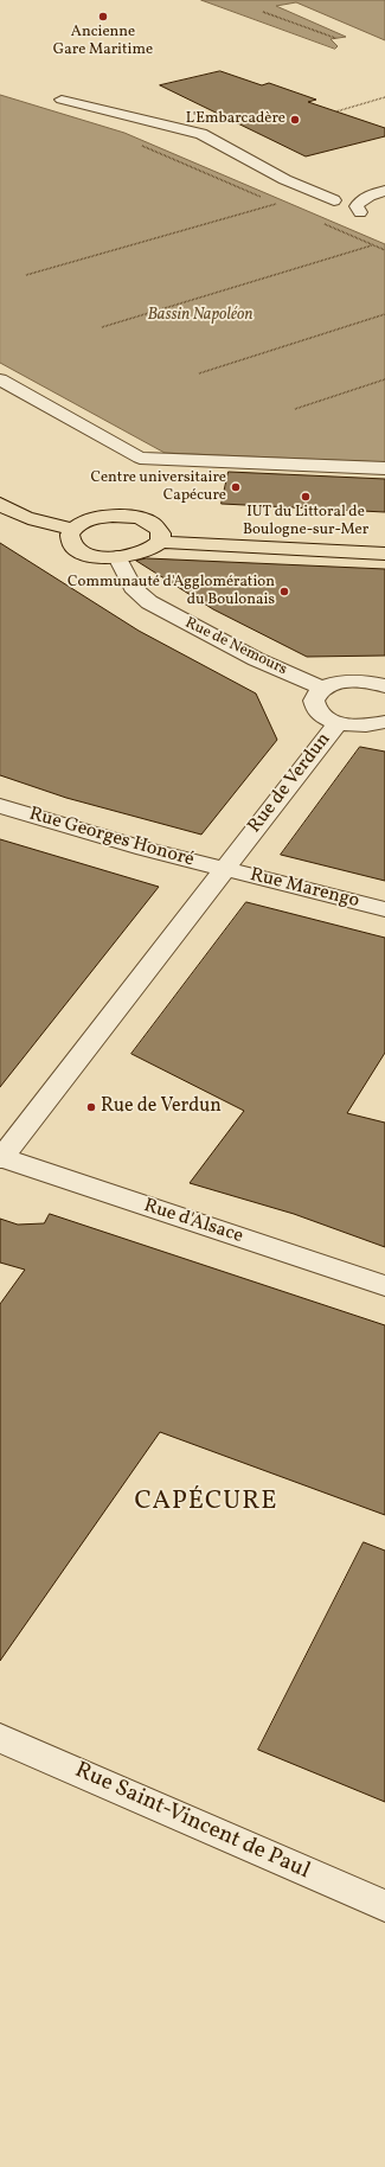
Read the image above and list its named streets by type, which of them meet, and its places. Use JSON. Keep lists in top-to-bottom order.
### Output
{
  "streets": {
    "street": [
      "Rue de Nemours",
      "Rue de Verdun",
      "Rue Georges Honoré",
      "Rue Marengo",
      "Rue d'Alsace",
      "Rue Saint-Vincent de Paul"
    ]
  },
  "crossings": [
    ["Rue de Verdun", "Rue Georges Honoré"],
    ["Rue de Verdun", "Rue Marengo"],
    ["Rue de Verdun", "Rue d'Alsace"],
    ["Rue Georges Honoré", "Rue Marengo"]
  ],
  "districts": ["CAPÉCURE"],
  "water": ["Bassin Napoléon"],
  "places": [
    "Ancienne Gare Maritime",
    "L'Embarcadère",
    "Centre universitaire Capécure",
    "IUT du Littoral de Boulogne-sur-Mer",
    "Communauté d'Agglomération du Boulonais",
    "Rue de Verdun"
  ]
}
